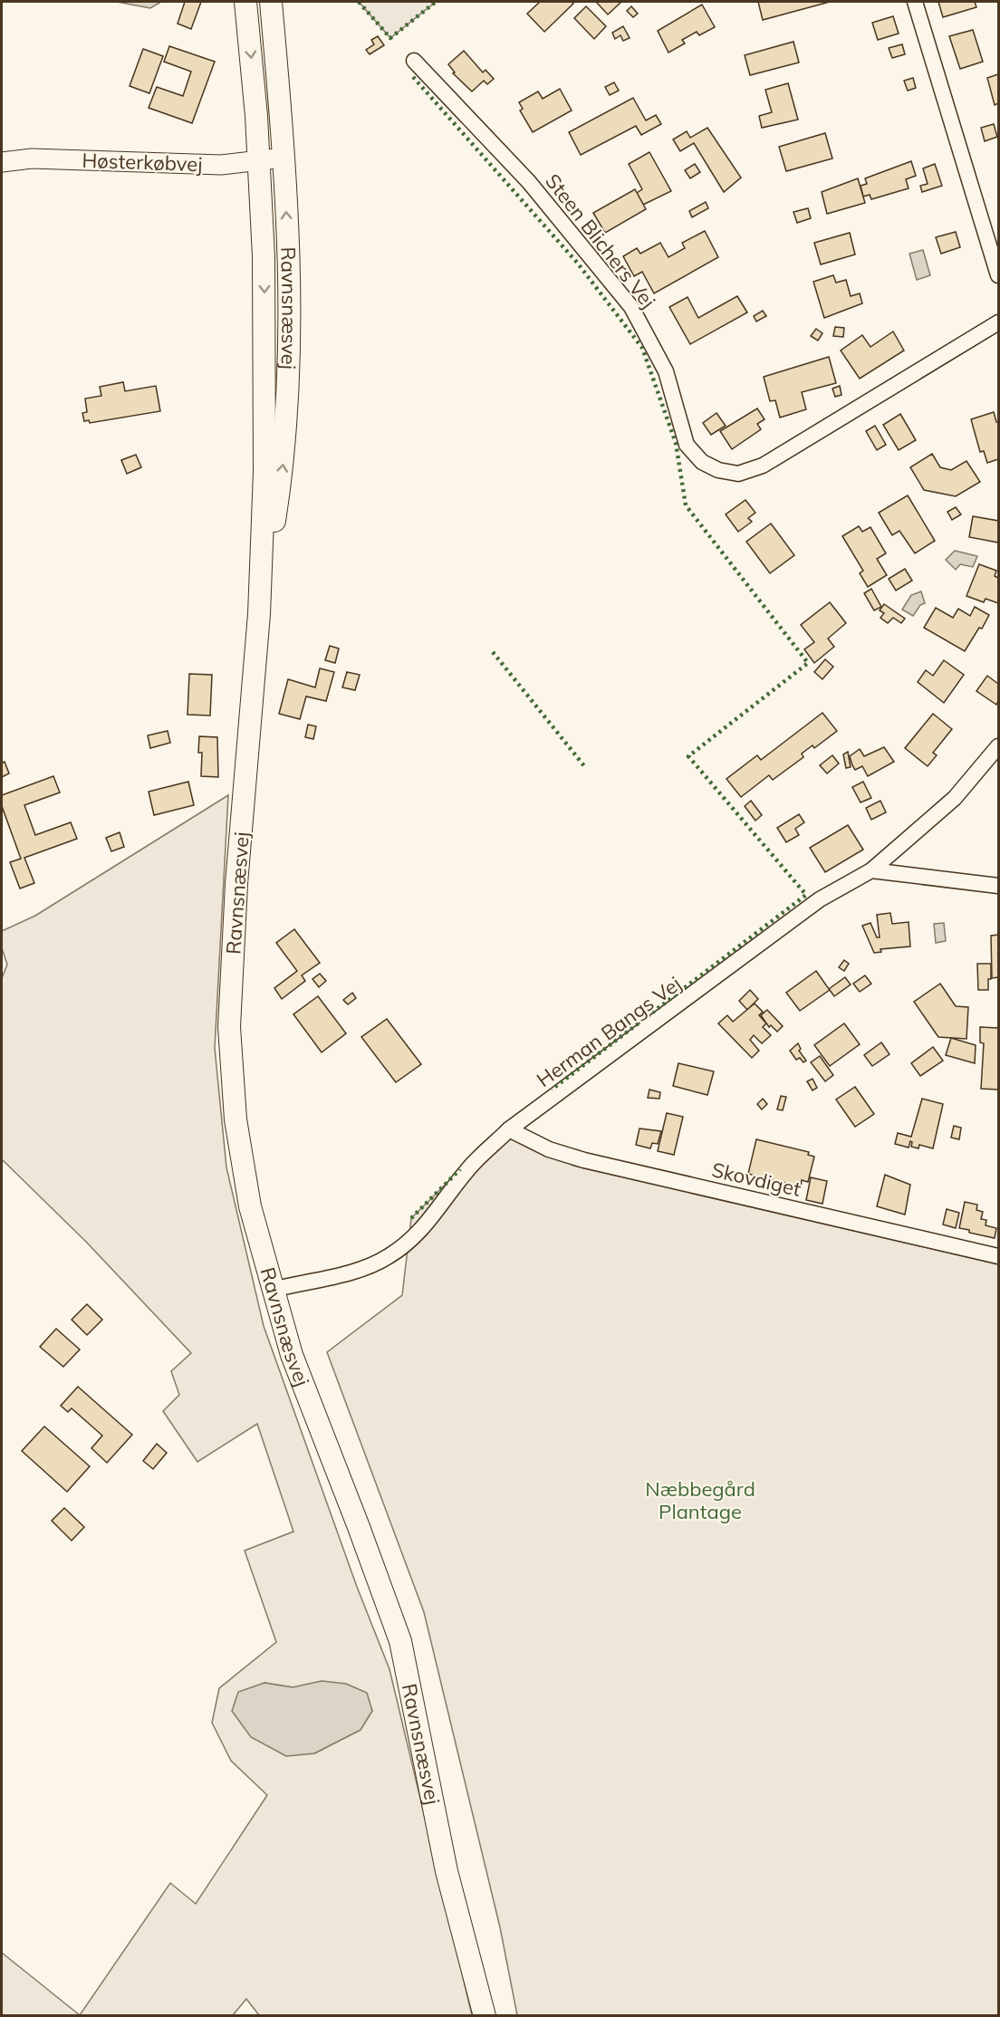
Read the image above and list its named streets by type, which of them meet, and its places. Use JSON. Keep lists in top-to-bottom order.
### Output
{
  "streets": {
    "main road": ["Ravnsnæsvej"],
    "street": [
      "Høsterkøbvej",
      "Steen Blichers Vej",
      "Herman Bangs Vej",
      "Skovdiget"
    ]
  },
  "crossings": [
    ["Høsterkøbvej", "Ravnsnæsvej"],
    ["Ravnsnæsvej", "Herman Bangs Vej"],
    ["Herman Bangs Vej", "Skovdiget"]
  ],
  "parks": ["Næbbegård Plantage"]
}
